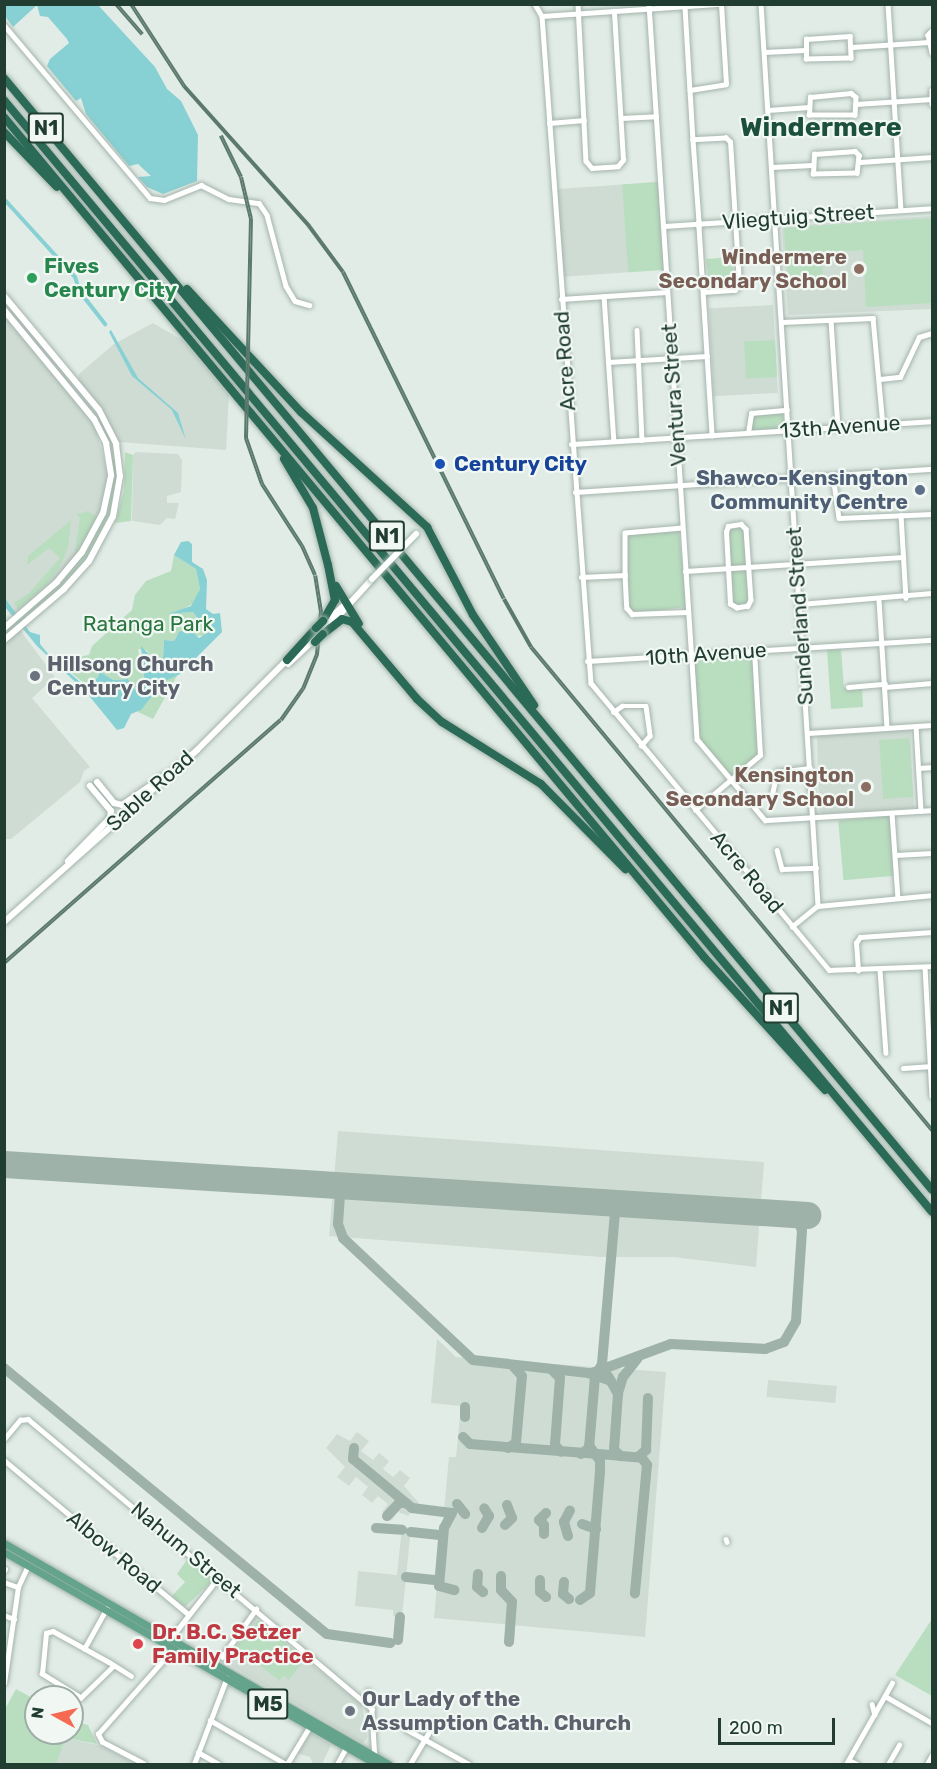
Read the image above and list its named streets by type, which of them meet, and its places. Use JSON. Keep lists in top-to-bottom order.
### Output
{
  "streets": {
    "highway": ["N1"],
    "main road": ["Sable Road", "M5"],
    "street": [
      "Vliegtuig Street",
      "Acre Road",
      "Ventura Street",
      "13th Avenue",
      "Sunderland Street",
      "10th Avenue",
      "Nahum Street",
      "Albow Road"
    ]
  },
  "crossings": [
    ["Vliegtuig Street", "Ventura Street"],
    ["Vliegtuig Street", "Sunderland Street"],
    ["Acre Road", "13th Avenue"],
    ["Acre Road", "10th Avenue"],
    ["Ventura Street", "13th Avenue"],
    ["Ventura Street", "Sunderland Street"],
    ["Ventura Street", "10th Avenue"],
    ["13th Avenue", "Sunderland Street"],
    ["Sunderland Street", "10th Avenue"]
  ],
  "districts": ["Windermere"],
  "parks": ["Ratanga Park"],
  "places": [
    "Windermere Secondary School",
    "Fives Century City",
    "Century City",
    "Shawco-Kensington Community Centre",
    "Hillsong Church Century City",
    "Kensington Secondary School",
    "Dr. B.C. Setzer Family Practice",
    "Our Lady of the Assumption Cath. Church"
  ],
  "scale_bar": "200 m",
  "north": "left"
}
